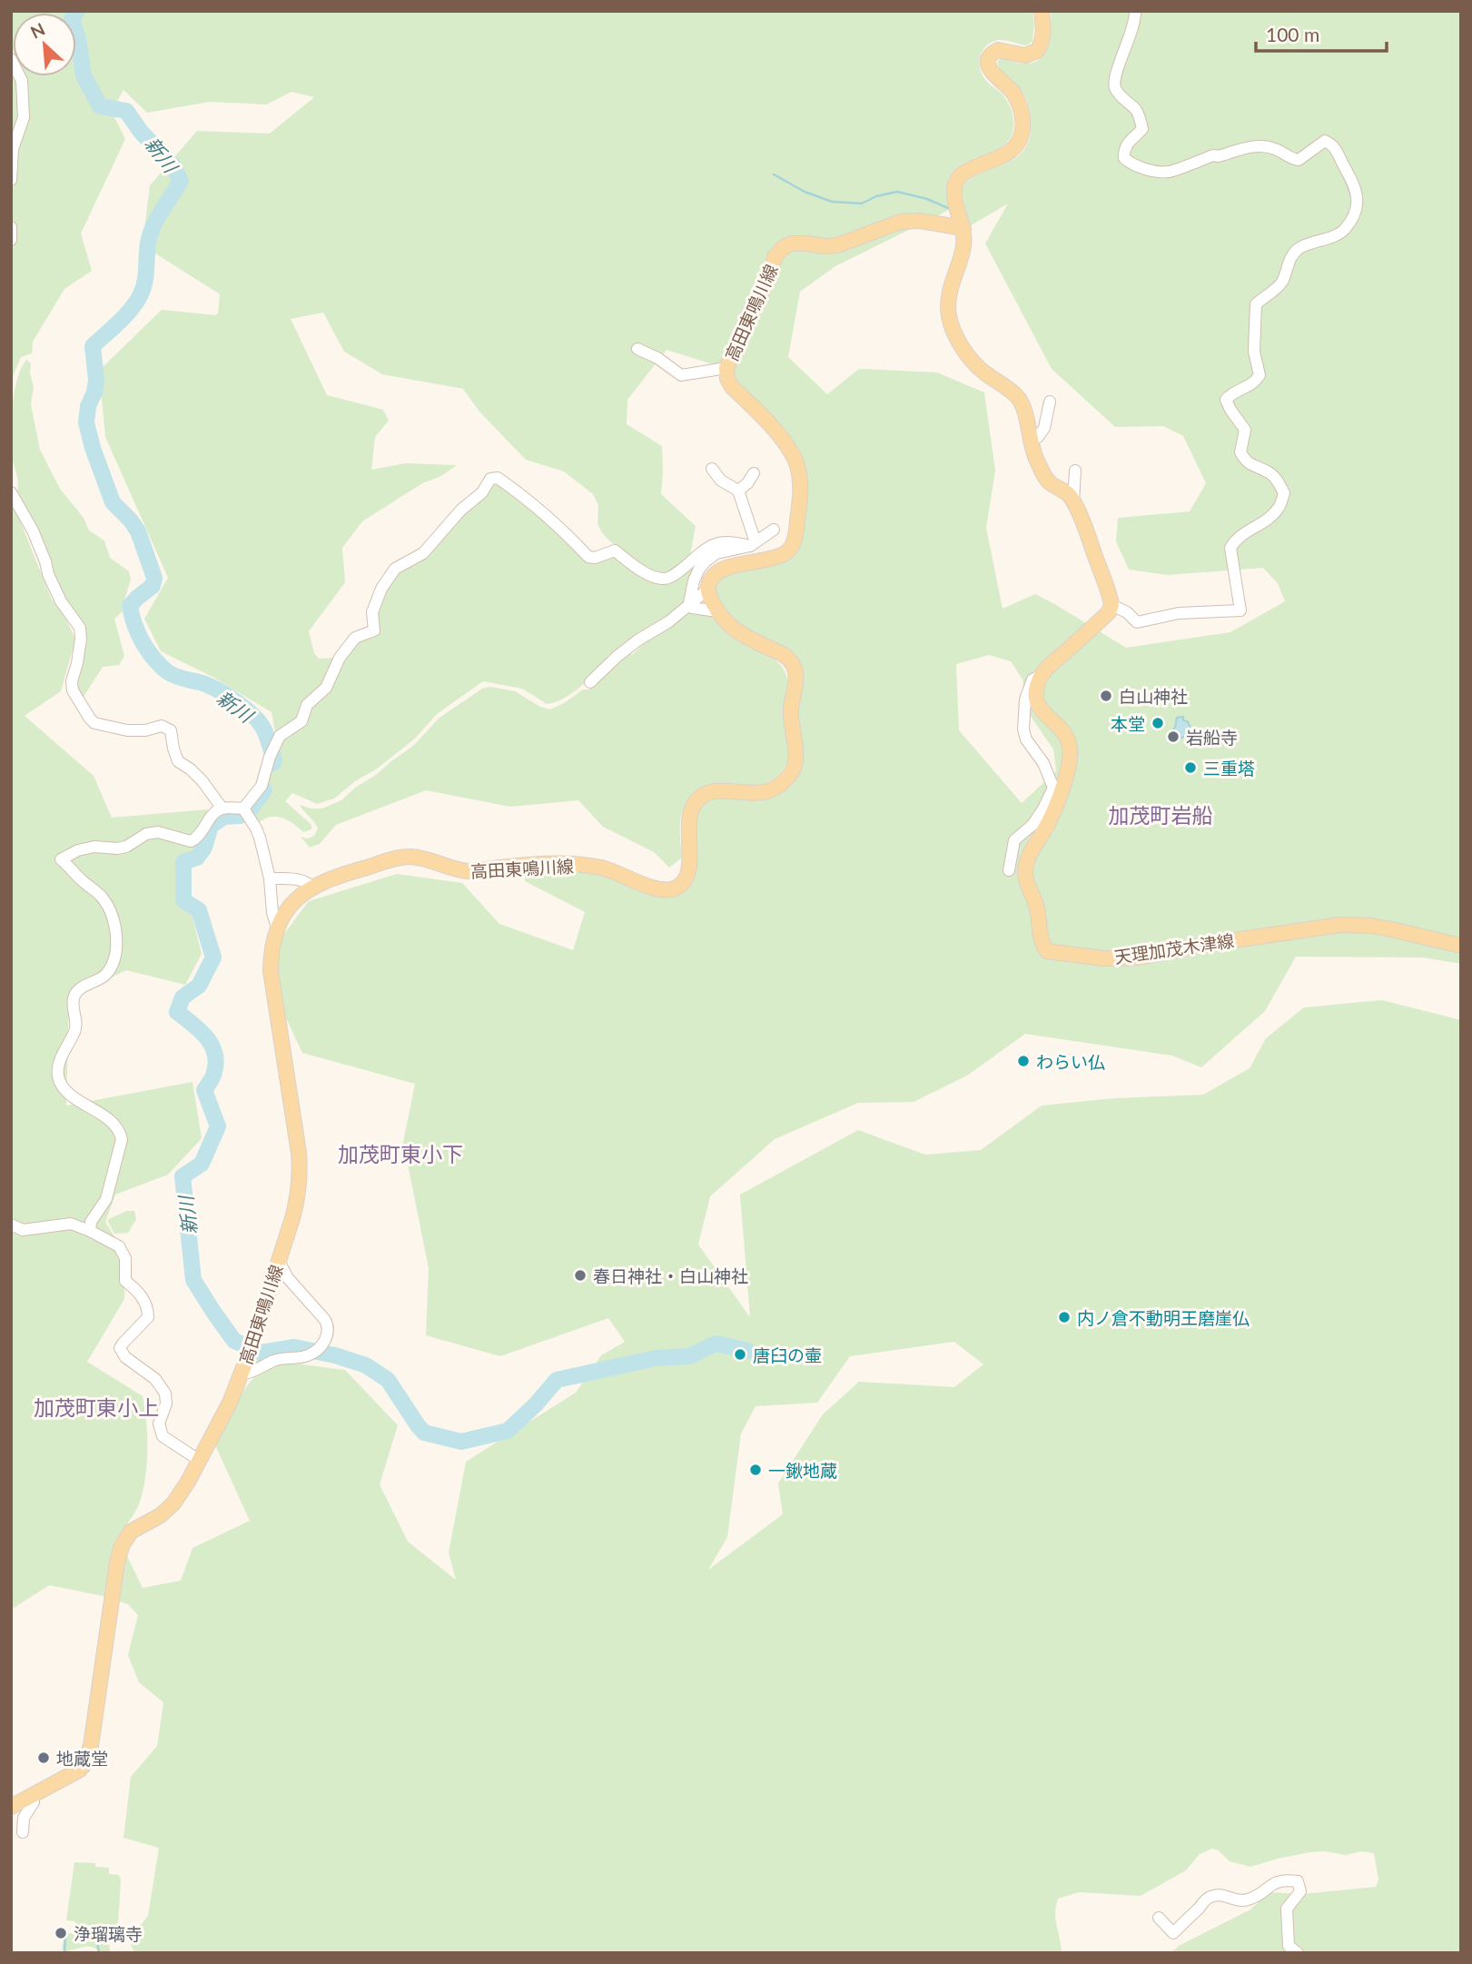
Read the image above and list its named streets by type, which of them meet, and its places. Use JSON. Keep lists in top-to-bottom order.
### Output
{
  "streets": {
    "main road": ["高田東鳴川線", "天理加茂木津線"]
  },
  "districts": ["加茂町岩船", "加茂町東小下", "加茂町東小上"],
  "water": ["新川"],
  "places": [
    "白山神社",
    "本堂",
    "岩船寺",
    "三重塔",
    "わらい仏",
    "春日神社・白山神社",
    "内ノ倉不動明王磨崖仏",
    "唐臼の壷",
    "一鍬地蔵",
    "地蔵堂",
    "浄瑠璃寺"
  ],
  "scale_bar": "100 m",
  "north": "top left"
}
